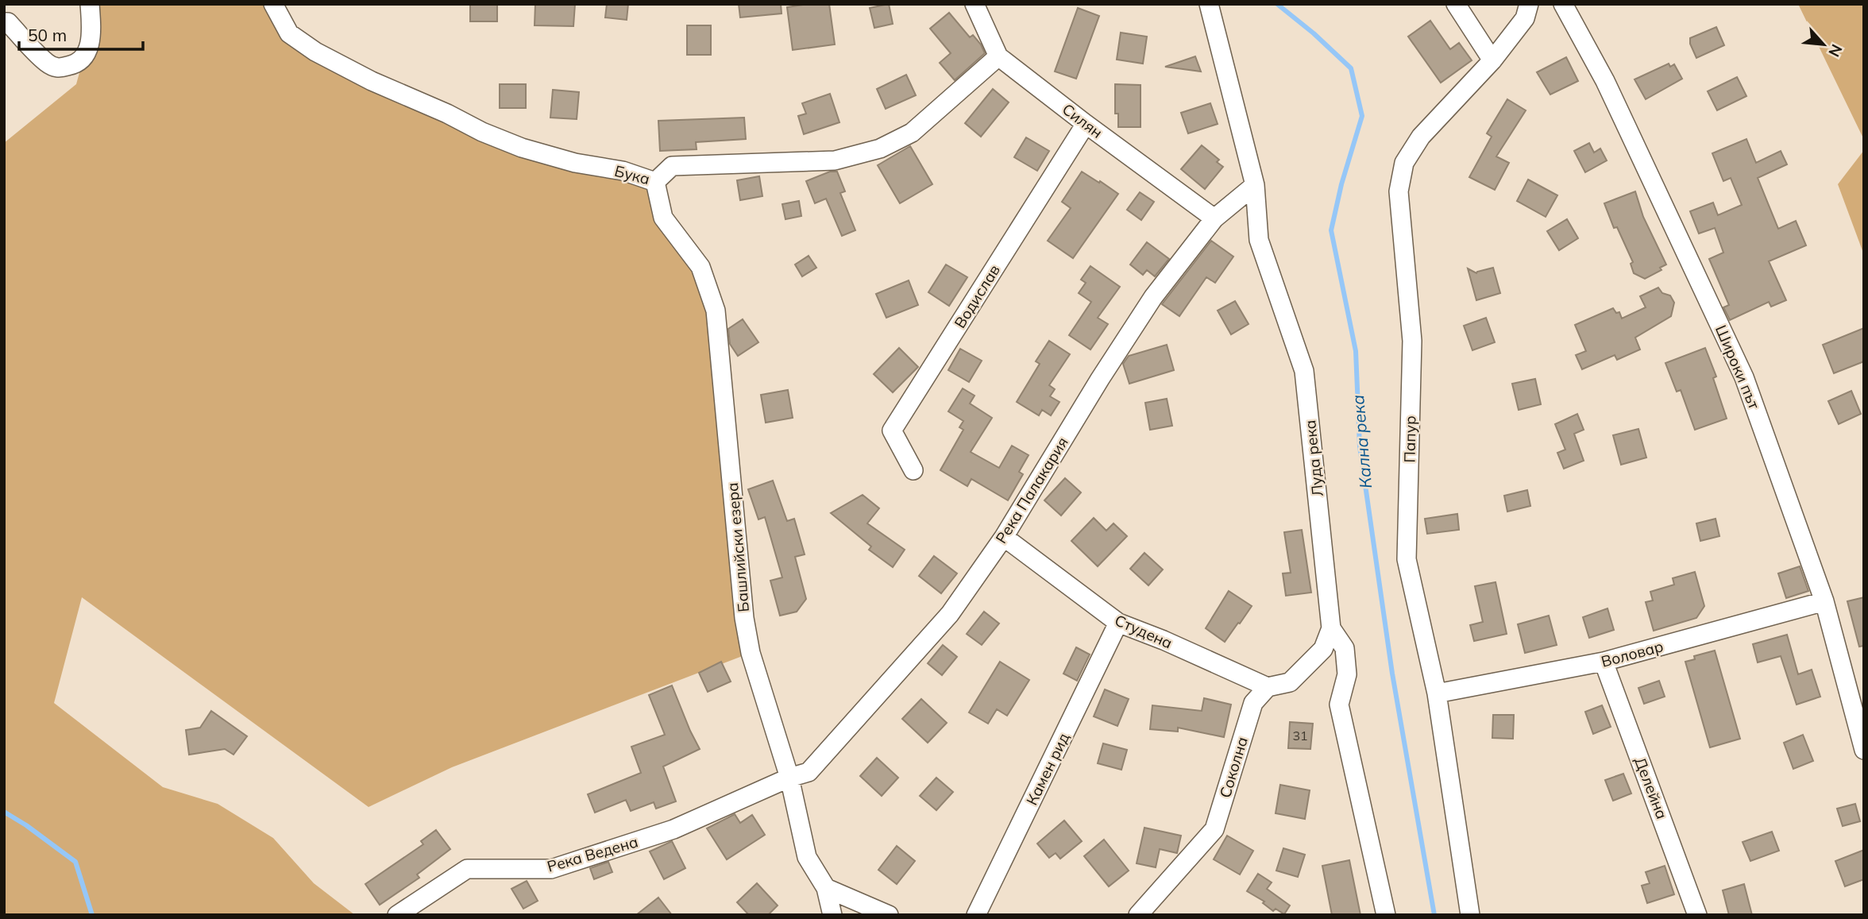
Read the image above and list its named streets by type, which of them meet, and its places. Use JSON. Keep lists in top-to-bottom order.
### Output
{
  "streets": {
    "street": [
      "Силян",
      "Бука",
      "Водислав",
      "Широки път",
      "Папур",
      "Луда река",
      "Река Палакария",
      "Башлийски езера",
      "Студена",
      "Воловар",
      "Соколна",
      "Камен рид",
      "Делейна",
      "Река Ведена"
    ]
  },
  "crossings": [
    ["Силян", "Бука"],
    ["Силян", "Водислав"],
    ["Силян", "Река Палакария"],
    ["Бука", "Башлийски езера"],
    ["Широки път", "Воловар"],
    ["Папур", "Воловар"],
    ["Луда река", "Река Палакария"],
    ["Река Палакария", "Башлийски езера"],
    ["Река Палакария", "Студена"],
    ["Река Палакария", "Река Ведена"],
    ["Башлийски езера", "Река Ведена"],
    ["Студена", "Соколна"],
    ["Студена", "Камен рид"],
    ["Воловар", "Делейна"]
  ],
  "water": ["Кална река"],
  "house_numbers": ["31"],
  "scale_bar": "50 m",
  "north": "bottom right"
}
